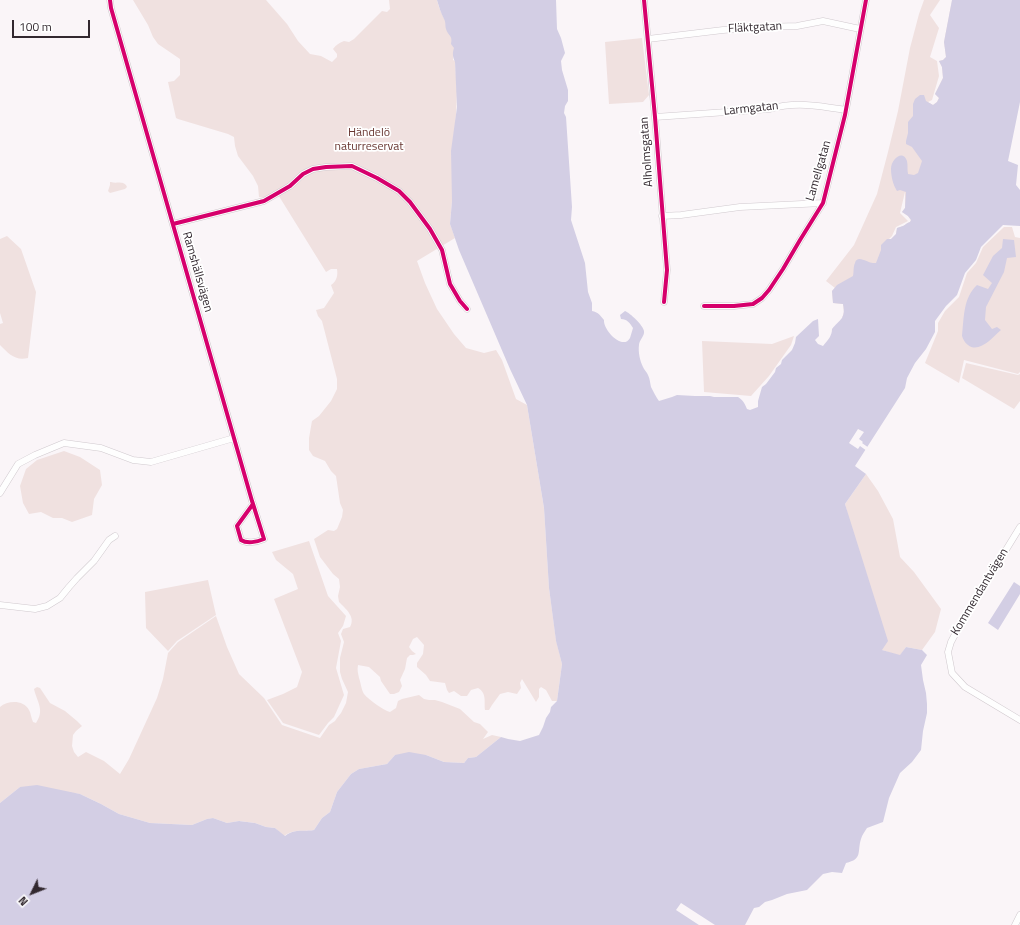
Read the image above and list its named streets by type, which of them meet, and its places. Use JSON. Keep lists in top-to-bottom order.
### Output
{
  "streets": {
    "street": [
      "Fläktgatan",
      "Larmgatan",
      "Alholmsgatan",
      "Lamellgatan",
      "Ramshällsvägen",
      "Kommendantvägen"
    ]
  },
  "crossings": [
    ["Fläktgatan", "Alholmsgatan"],
    ["Fläktgatan", "Lamellgatan"],
    ["Larmgatan", "Alholmsgatan"],
    ["Larmgatan", "Lamellgatan"]
  ],
  "parks": ["Händelö naturreservat"],
  "scale_bar": "100 m",
  "north": "bottom left"
}
